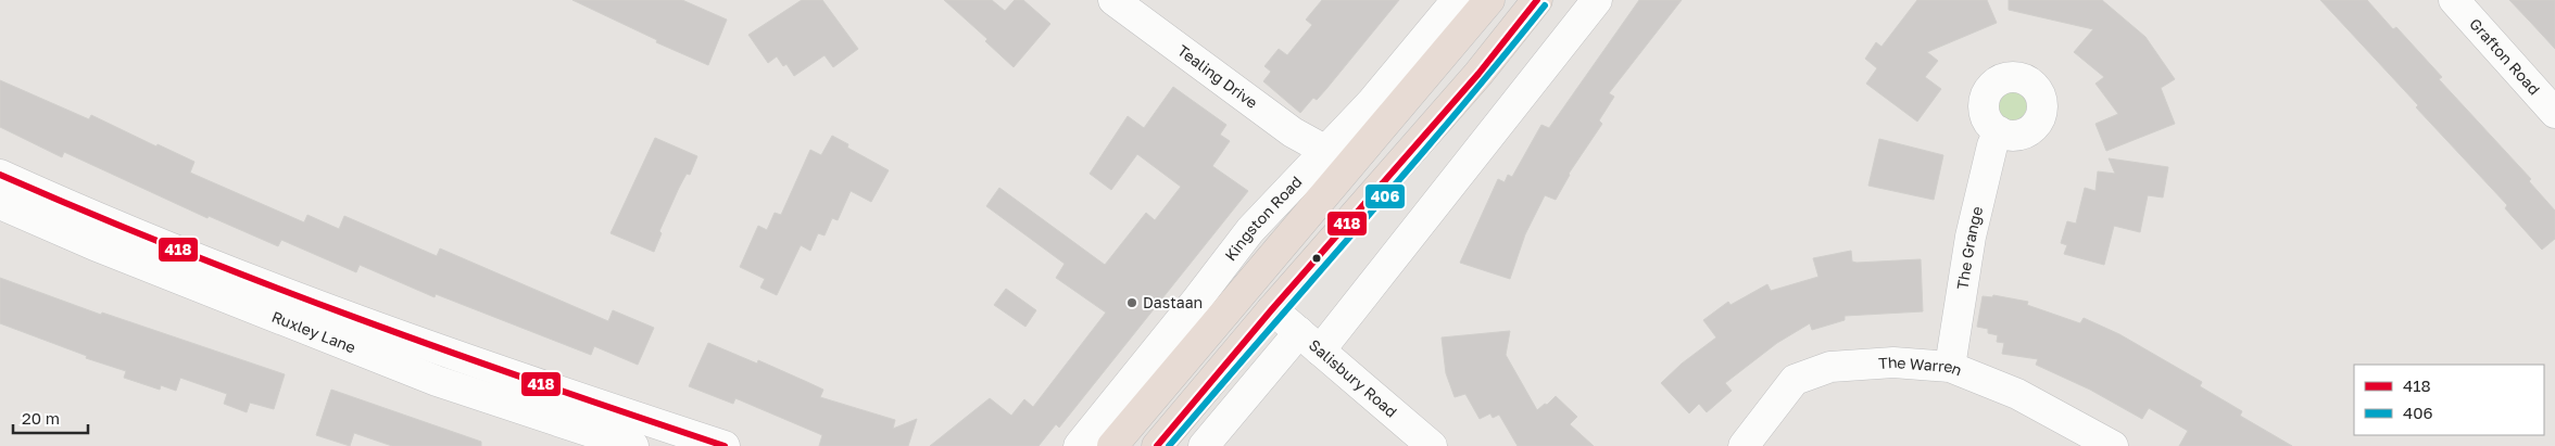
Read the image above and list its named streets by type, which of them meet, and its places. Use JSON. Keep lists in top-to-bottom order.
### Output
{
  "streets": {
    "highway": ["Kingston Road"],
    "street": [
      "Grafton Road",
      "Tealing Drive",
      "The Grange",
      "Ruxley Lane",
      "The Warren",
      "Salisbury Road"
    ]
  },
  "crossings": [
    ["Tealing Drive", "Kingston Road"],
    ["The Grange", "The Warren"]
  ],
  "places": ["Dastaan"],
  "lines": ["transit line 418", "transit line 406"],
  "legend": ["418", "406"],
  "scale_bar": "20 m"
}
